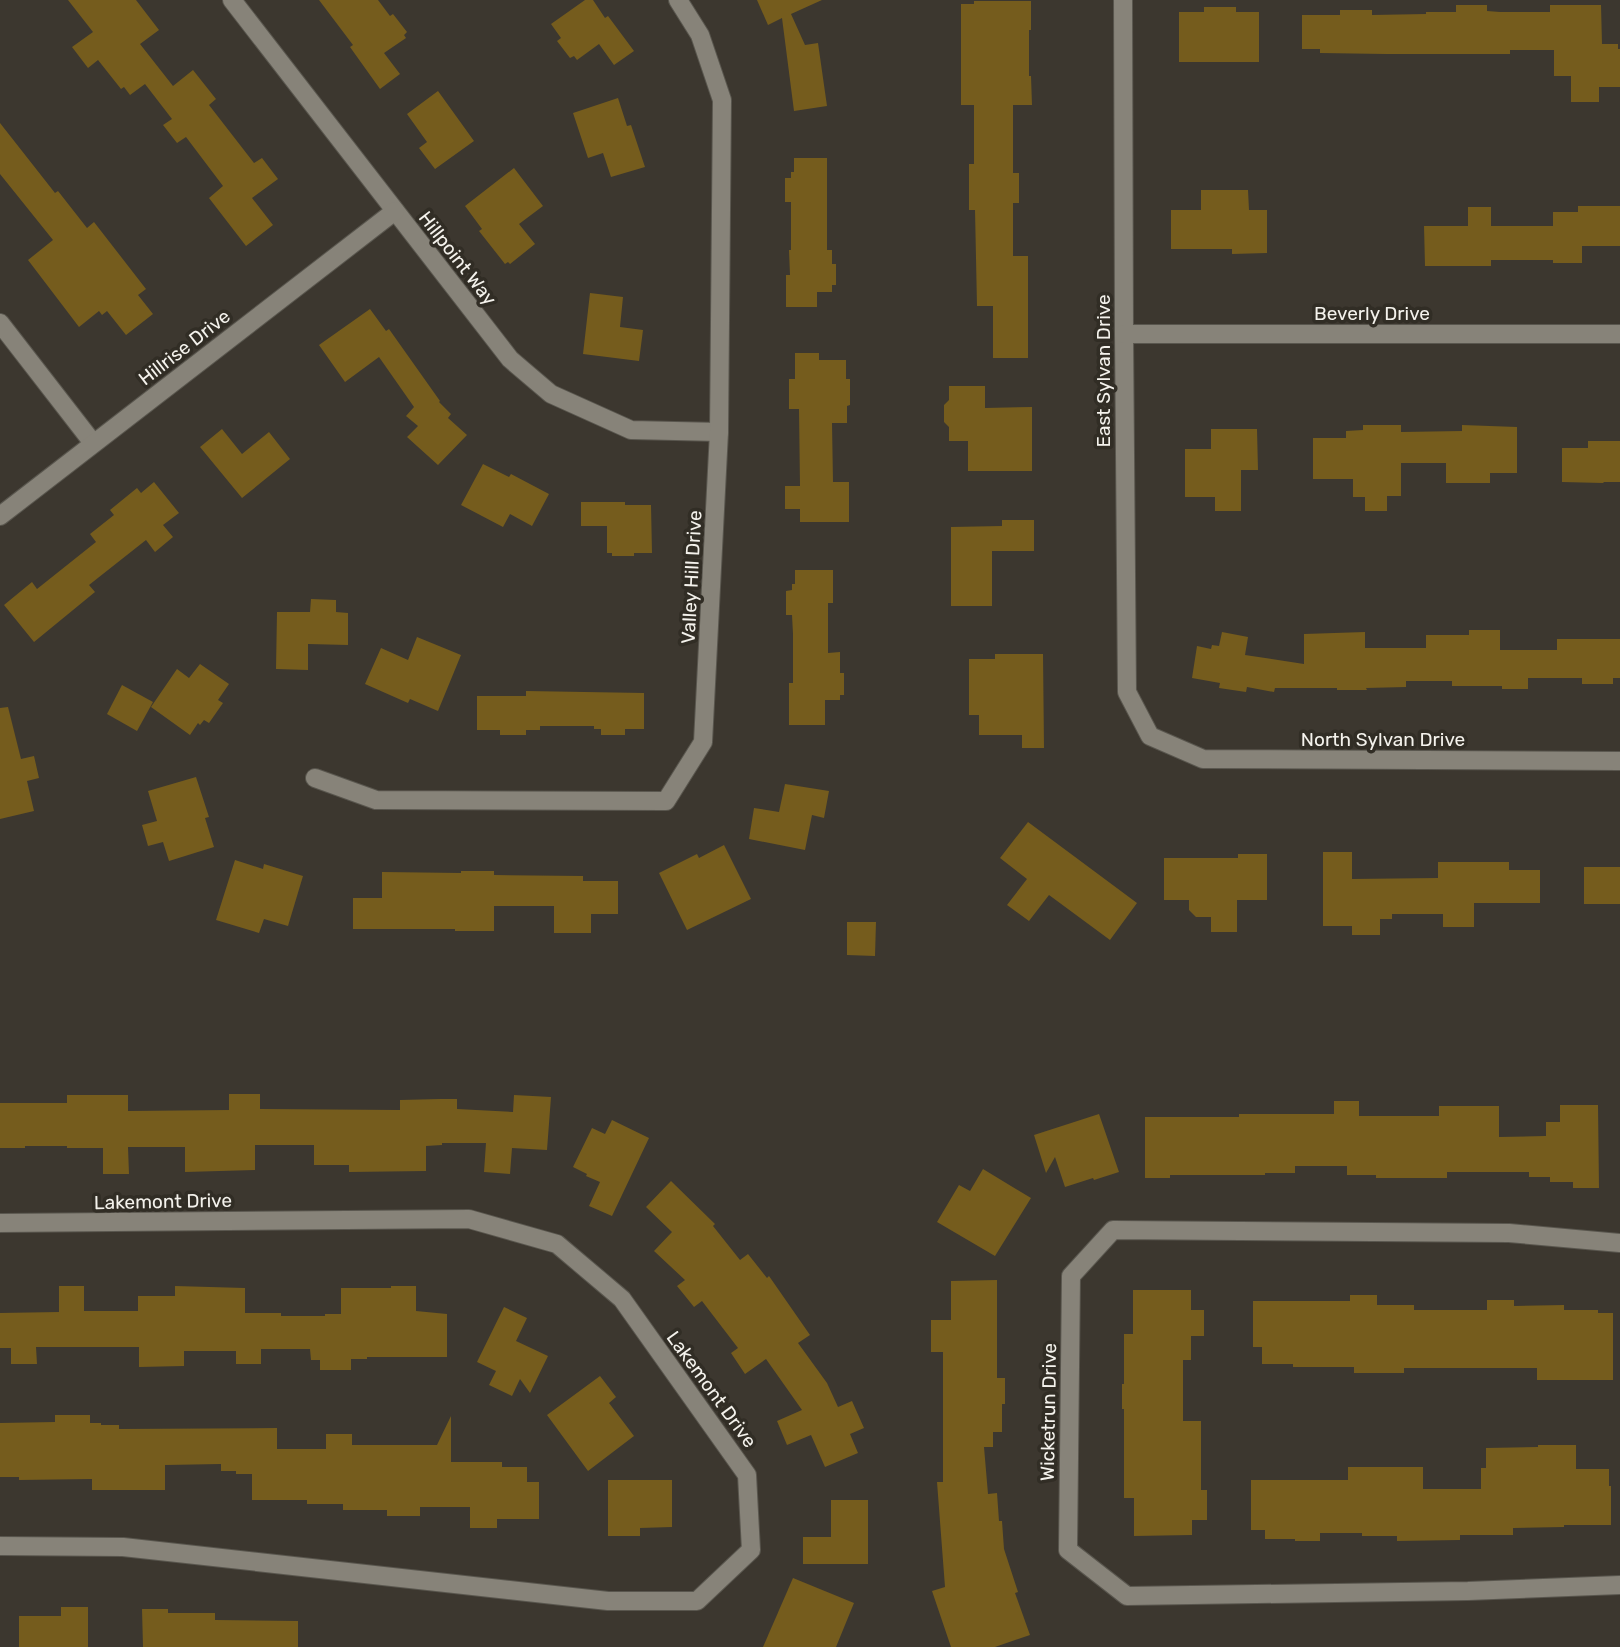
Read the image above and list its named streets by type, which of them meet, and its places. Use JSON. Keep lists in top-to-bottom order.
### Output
{
  "streets": {
    "street": [
      "Hillpoint Way",
      "Beverly Drive",
      "Hillrise Drive",
      "East Sylvan Drive",
      "Valley Hill Drive",
      "North Sylvan Drive",
      "Lakemont Drive",
      "Wicketrun Drive"
    ]
  },
  "crossings": [
    ["Hillpoint Way", "Hillrise Drive"],
    ["Hillpoint Way", "Valley Hill Drive"],
    ["Beverly Drive", "East Sylvan Drive"],
    ["East Sylvan Drive", "North Sylvan Drive"]
  ]
}
